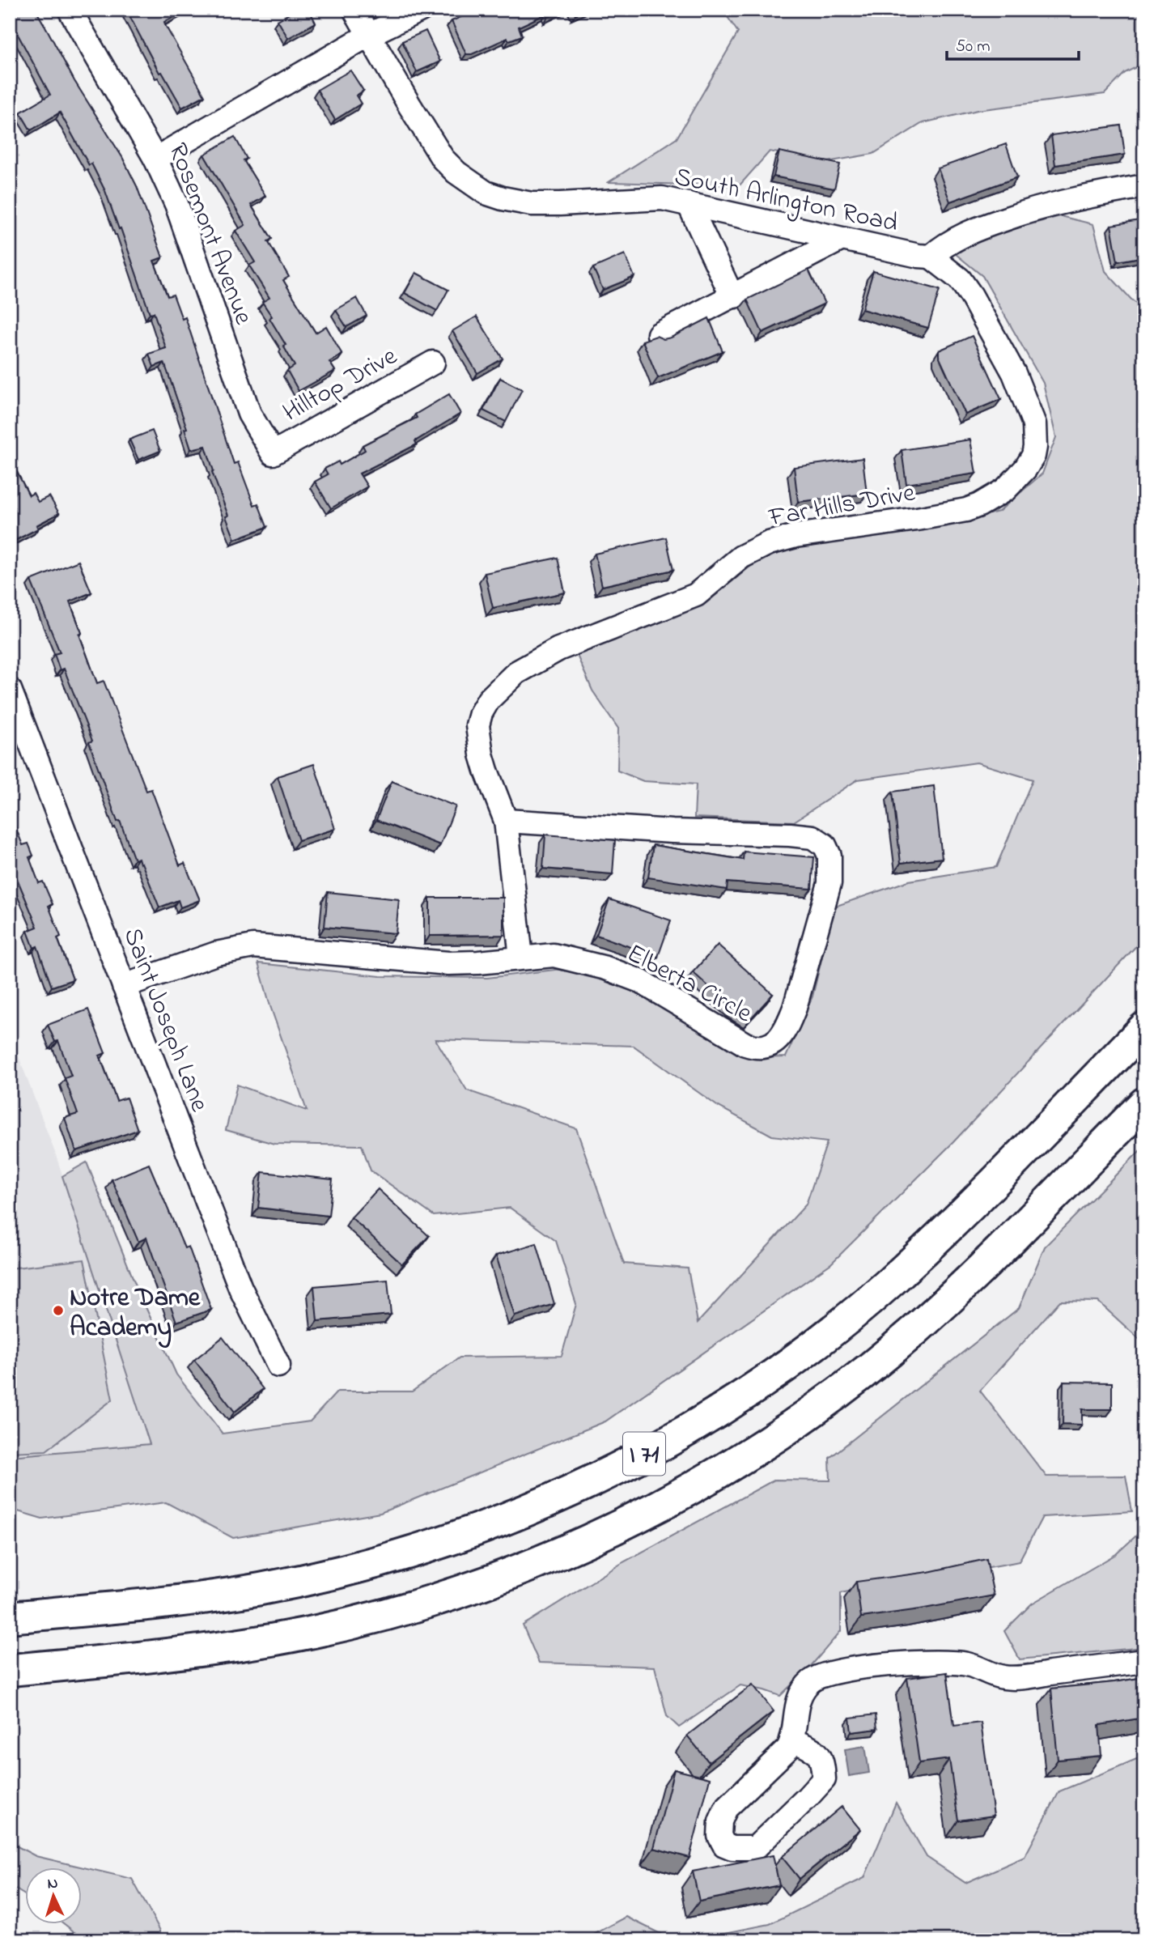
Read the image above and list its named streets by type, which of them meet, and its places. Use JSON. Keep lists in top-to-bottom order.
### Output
{
  "streets": {
    "highway": ["I 71"],
    "street": [
      "South Arlington Road",
      "Rosemont Avenue",
      "Hilltop Drive",
      "Far Hills Drive",
      "Elberta Circle",
      "Saint Joseph Lane"
    ]
  },
  "crossings": [
    ["South Arlington Road", "Far Hills Drive"],
    ["Rosemont Avenue", "Hilltop Drive"],
    ["Far Hills Drive", "Elberta Circle"],
    ["Elberta Circle", "Saint Joseph Lane"]
  ],
  "places": ["Notre Dame Academy"],
  "scale_bar": "50 m",
  "north": "top"
}
